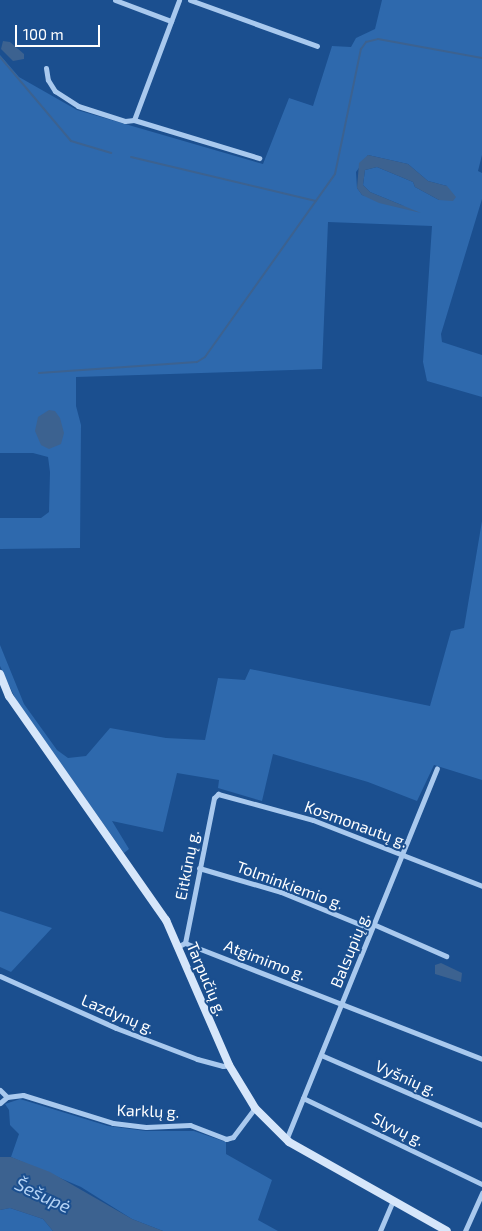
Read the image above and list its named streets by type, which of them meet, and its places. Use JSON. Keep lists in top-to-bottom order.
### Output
{
  "streets": {
    "main road": ["Tarpučių g."],
    "street": [
      "Kosmonautų g.",
      "Eitkūnų g.",
      "Tolminkiemio g.",
      "Balsupių g.",
      "Atgimimo g.",
      "Lazdynų g.",
      "Vyšnių g.",
      "Karklų g.",
      "Slyvų g."
    ]
  },
  "crossings": [
    ["Kosmonautų g.", "Eitkūnų g."],
    ["Kosmonautų g.", "Balsupių g."],
    ["Eitkūnų g.", "Tolminkiemio g."],
    ["Eitkūnų g.", "Atgimimo g."],
    ["Eitkūnų g.", "Tarpučių g."],
    ["Tolminkiemio g.", "Balsupių g."],
    ["Balsupių g.", "Atgimimo g."],
    ["Balsupių g.", "Tarpučių g."],
    ["Balsupių g.", "Vyšnių g."],
    ["Balsupių g.", "Slyvų g."],
    ["Atgimimo g.", "Tarpučių g."],
    ["Tarpučių g.", "Lazdynų g."],
    ["Tarpučių g.", "Karklų g."]
  ],
  "water": ["Šešupė"],
  "scale_bar": "100 m"
}
